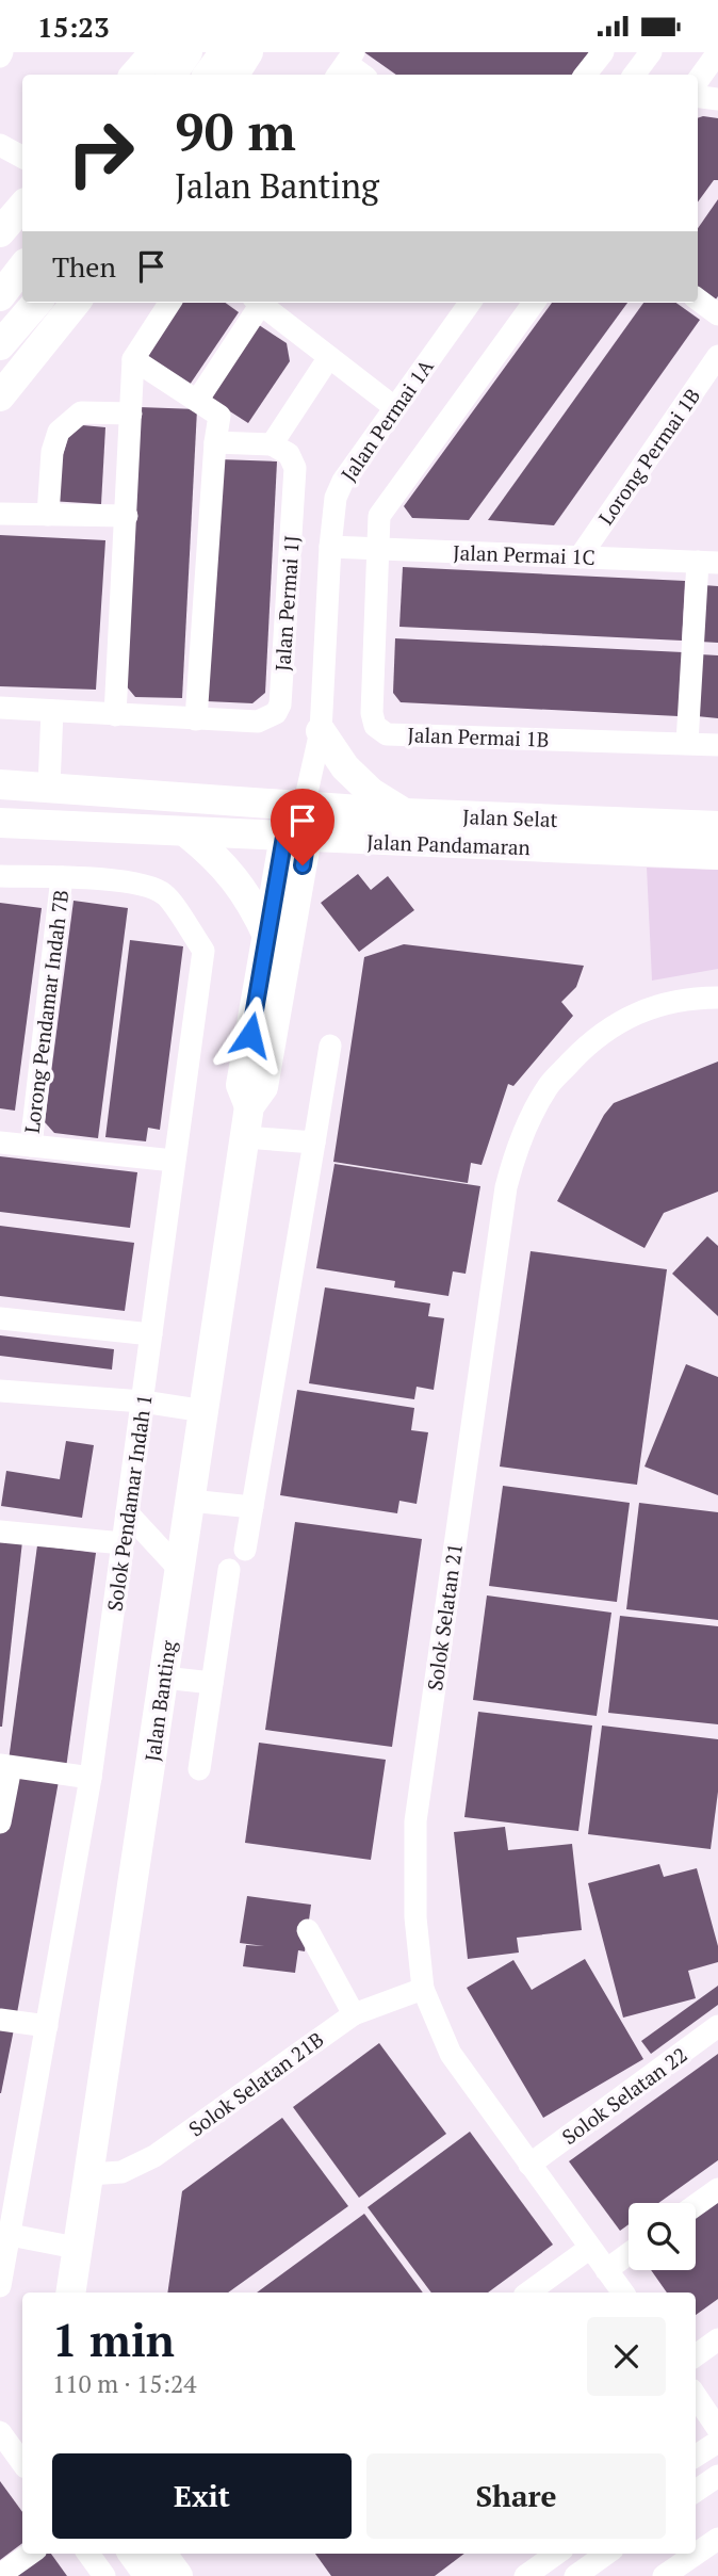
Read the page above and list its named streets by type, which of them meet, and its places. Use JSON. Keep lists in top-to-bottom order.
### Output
{
  "streets": {
    "main road": ["Jalan Selat", "Jalan Pandamaran", "Jalan Banting"],
    "street": [
      "Jalan Permai 1A",
      "Lorong Permai 1B",
      "Jalan Permai 1C",
      "Jalan Permai 1J",
      "Jalan Permai 1B",
      "Lorong Pendamar Indah 7B",
      "Solok Pendamar Indah 1",
      "Solok Selatan 21",
      "Solok Selatan 21B",
      "Solok Selatan 22"
    ]
  },
  "crossings": [
    ["Jalan Permai 1A", "Jalan Permai 1C"],
    ["Jalan Permai 1A", "Jalan Selat"],
    ["Jalan Permai 1A", "Jalan Banting"],
    ["Lorong Permai 1B", "Jalan Permai 1C"],
    ["Jalan Permai 1C", "Jalan Permai 1B"],
    ["Jalan Selat", "Jalan Banting"],
    ["Jalan Pandamaran", "Jalan Banting"],
    ["Lorong Pendamar Indah 7B", "Solok Pendamar Indah 1"],
    ["Solok Selatan 21", "Solok Selatan 21B"],
    ["Solok Selatan 21", "Solok Selatan 22"],
    ["Jalan Banting", "Solok Selatan 21B"]
  ],
  "page": {
    "status": "15:23",
    "turn": ["90 m", "Jalan Banting"],
    "then": "Then",
    "heading": ["1 min", "110 m · 15:24"],
    "buttons": ["Exit", "Share"]
  }
}
